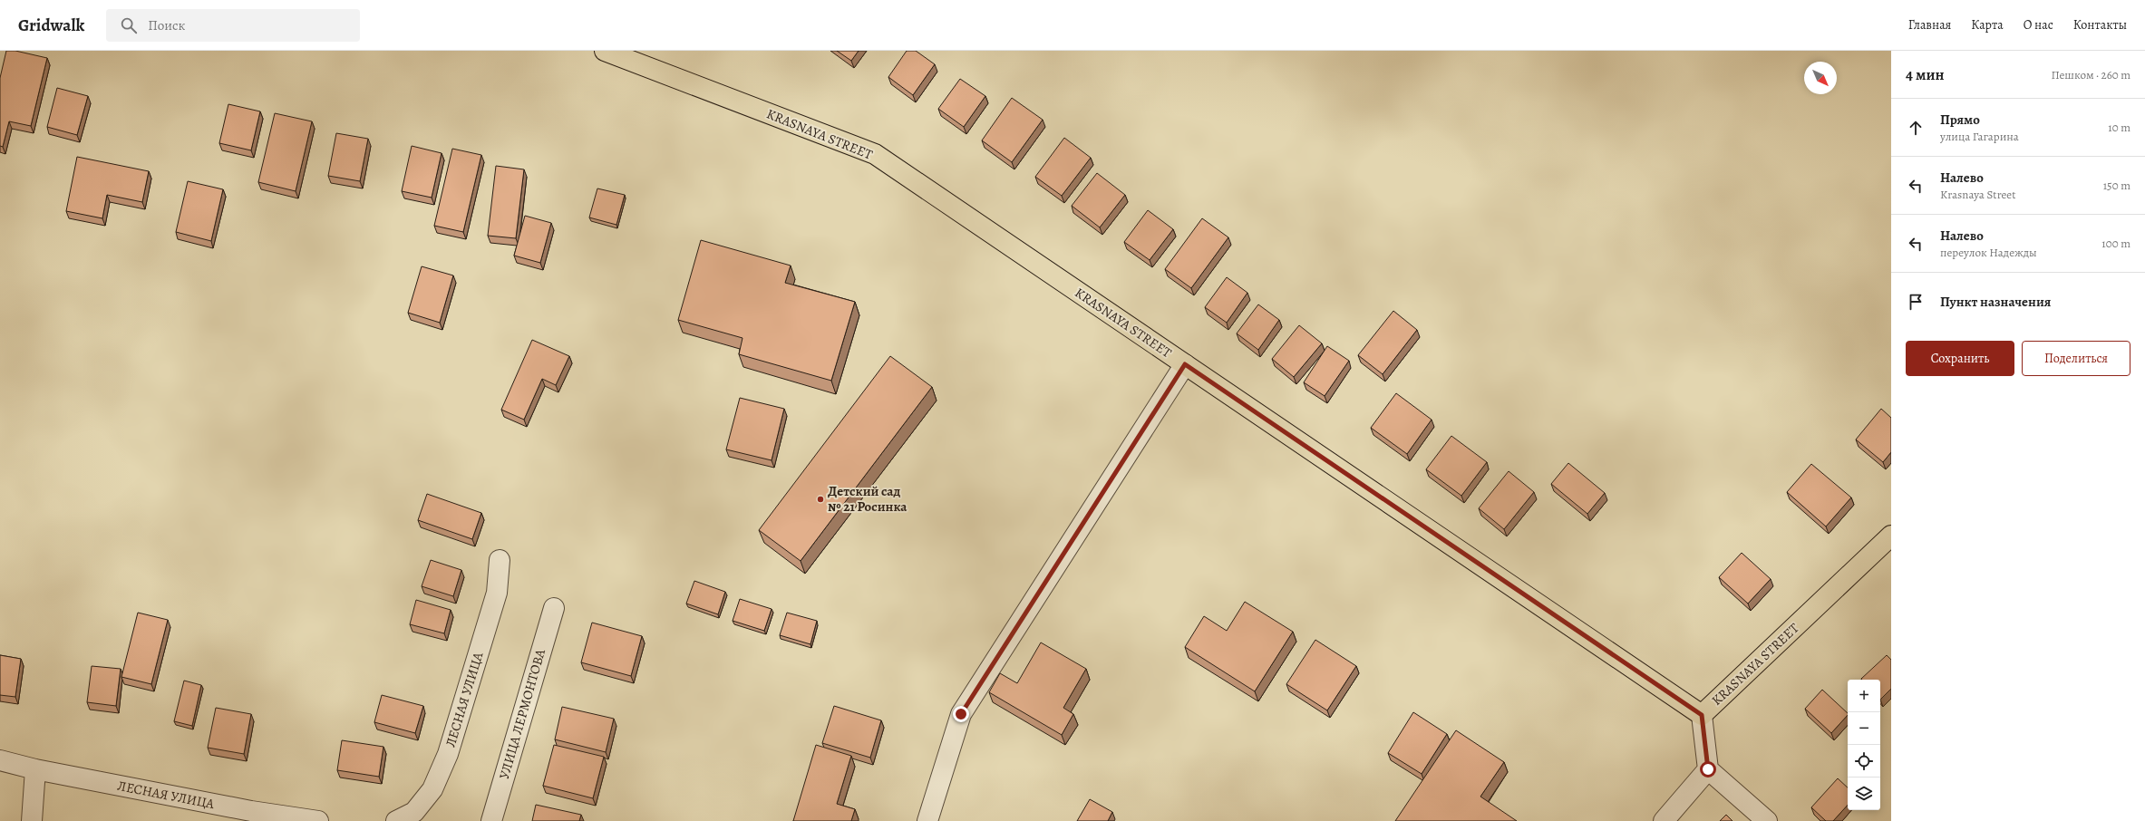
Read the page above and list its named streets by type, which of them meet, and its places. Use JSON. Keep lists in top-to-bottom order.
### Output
{
  "streets": {
    "main road": ["KRASNAYA STREET"],
    "street": ["ЛЕСНАЯ УЛИЦА", "УЛИЦА ЛЕРМОНТОВА"]
  },
  "places": ["Детский сад № 21 Росинка"],
  "north": "bottom right",
  "page": {
    "header": "Gridwalk",
    "search": "Поиск",
    "nav": [
      "Главная",
      "Карта",
      "О нас",
      "Контакты"
    ],
    "heading": ["4 мин", "Пешком · 260 m"],
    "list": [
      ["Прямо", "улица Гагарина", "10 m"],
      ["Налево", "Krasnaya Street", "150 m"],
      ["Налево", "переулок Надежды", "100 m"],
      "Пункт назначения"
    ],
    "buttons": ["Сохранить", "Поделиться"],
    "map_buttons": ["+", "−"]
  }
}
